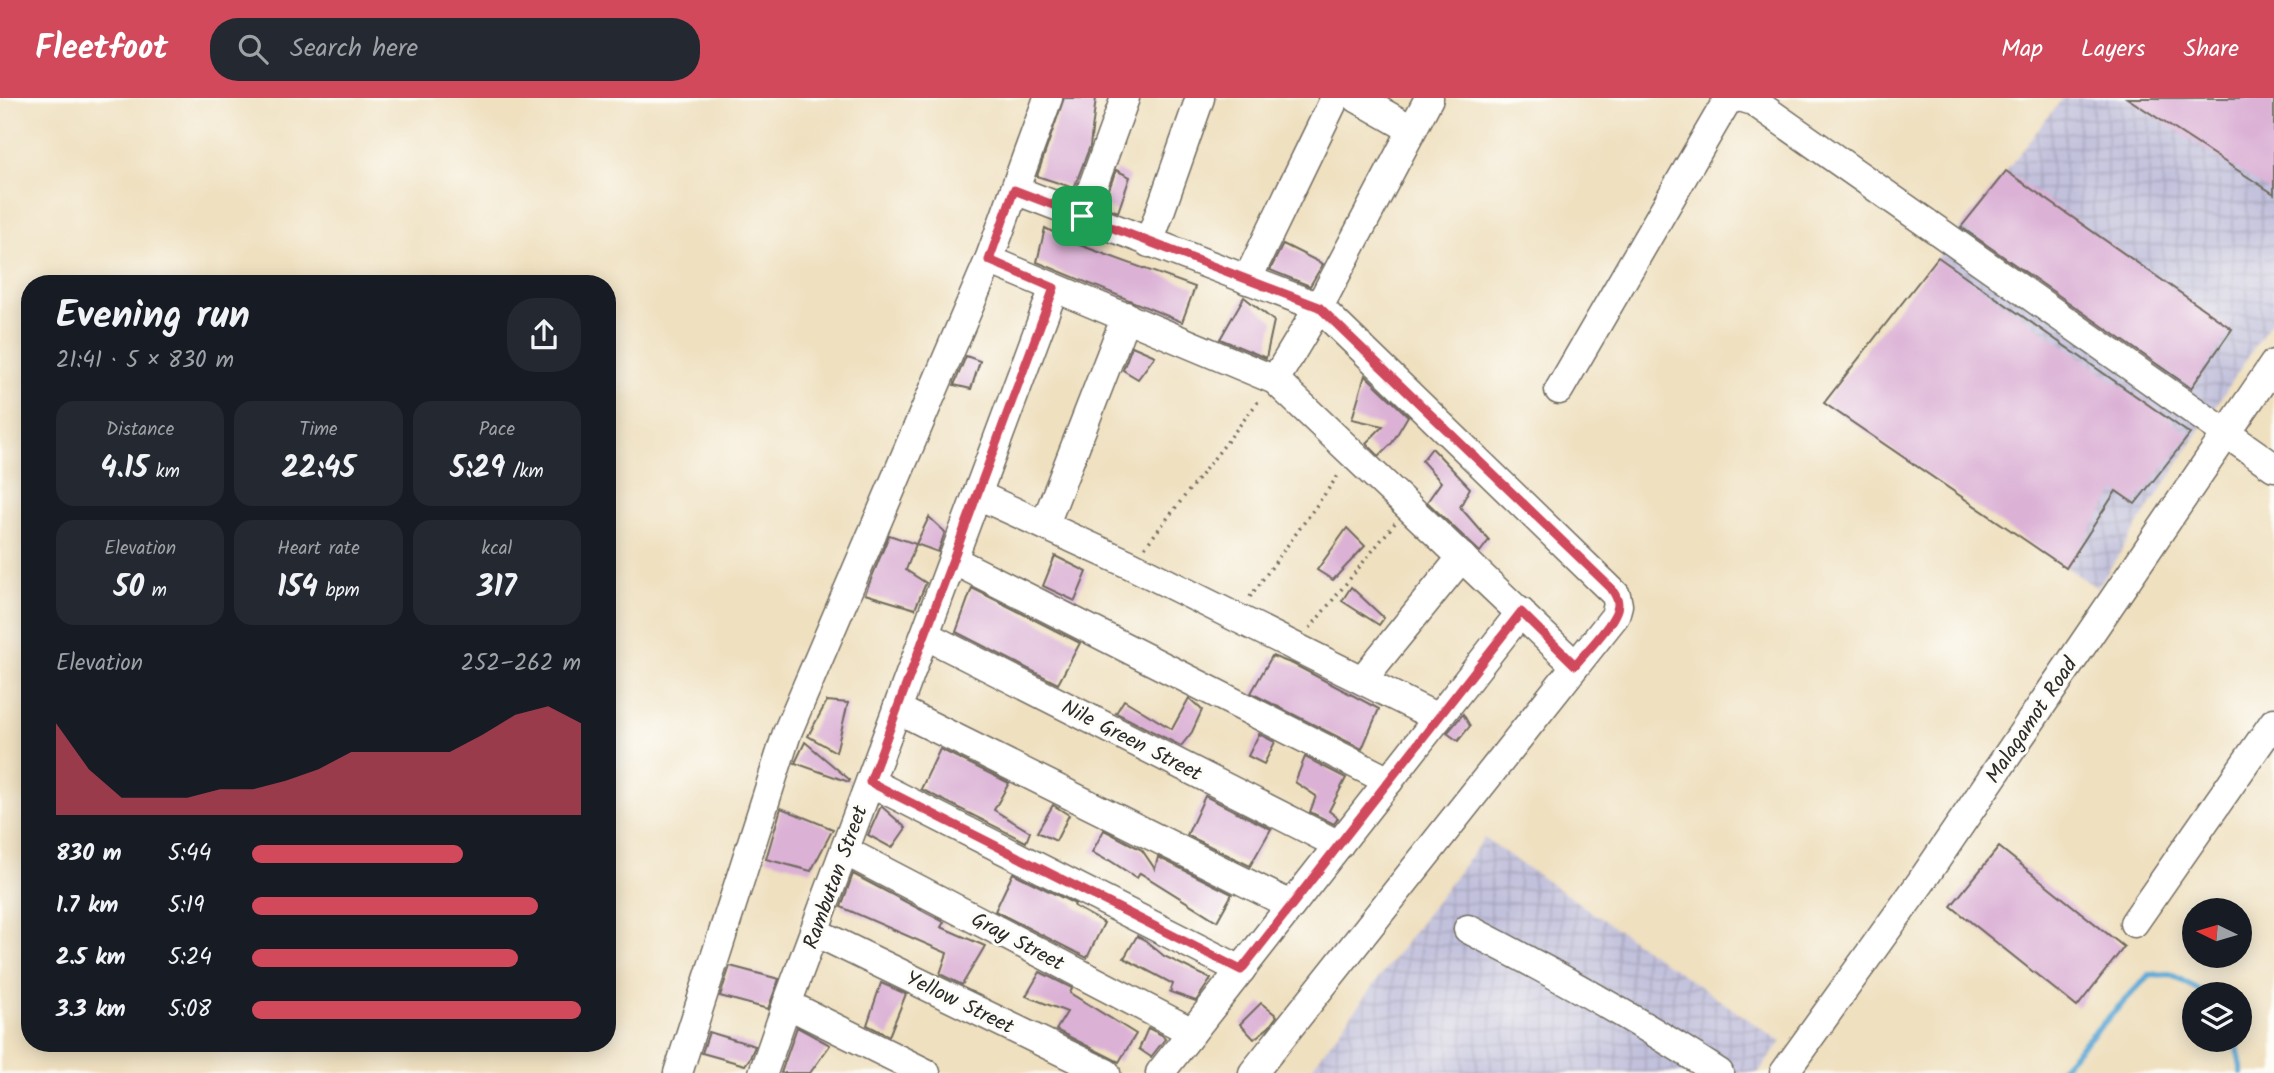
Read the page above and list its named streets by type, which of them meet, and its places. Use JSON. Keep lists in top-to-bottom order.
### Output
{
  "streets": {
    "street": [
      "Malagamot Road",
      "Nile Green Street",
      "Rambutan Street",
      "Gray Street",
      "Yellow Street"
    ]
  },
  "crossings": [
    ["Nile Green Street", "Rambutan Street"],
    ["Rambutan Street", "Gray Street"],
    ["Rambutan Street", "Yellow Street"]
  ],
  "north": "left",
  "page": {
    "header": "Fleetfoot",
    "search": "Search here",
    "nav": ["Map", "Layers", "Share"],
    "heading": ["Evening run", "21:41 · 5 × 830 m"],
    "stats": [
      ["Distance", "4.15 km"],
      ["Time", "22:45"],
      ["Pace", "5:29 /km"],
      ["Elevation", "50 m"],
      ["Heart rate", "154 bpm"],
      ["kcal", "317"]
    ],
    "chart": ["Elevation", "252–262 m"],
    "list": [
      {
        "name": "830 m",
        "note": "5:44"
      },
      {
        "name": "1.7 km",
        "note": "5:19"
      },
      {
        "name": "2.5 km",
        "note": "5:24"
      },
      {
        "name": "3.3 km",
        "note": "5:08"
      }
    ]
  }
}
